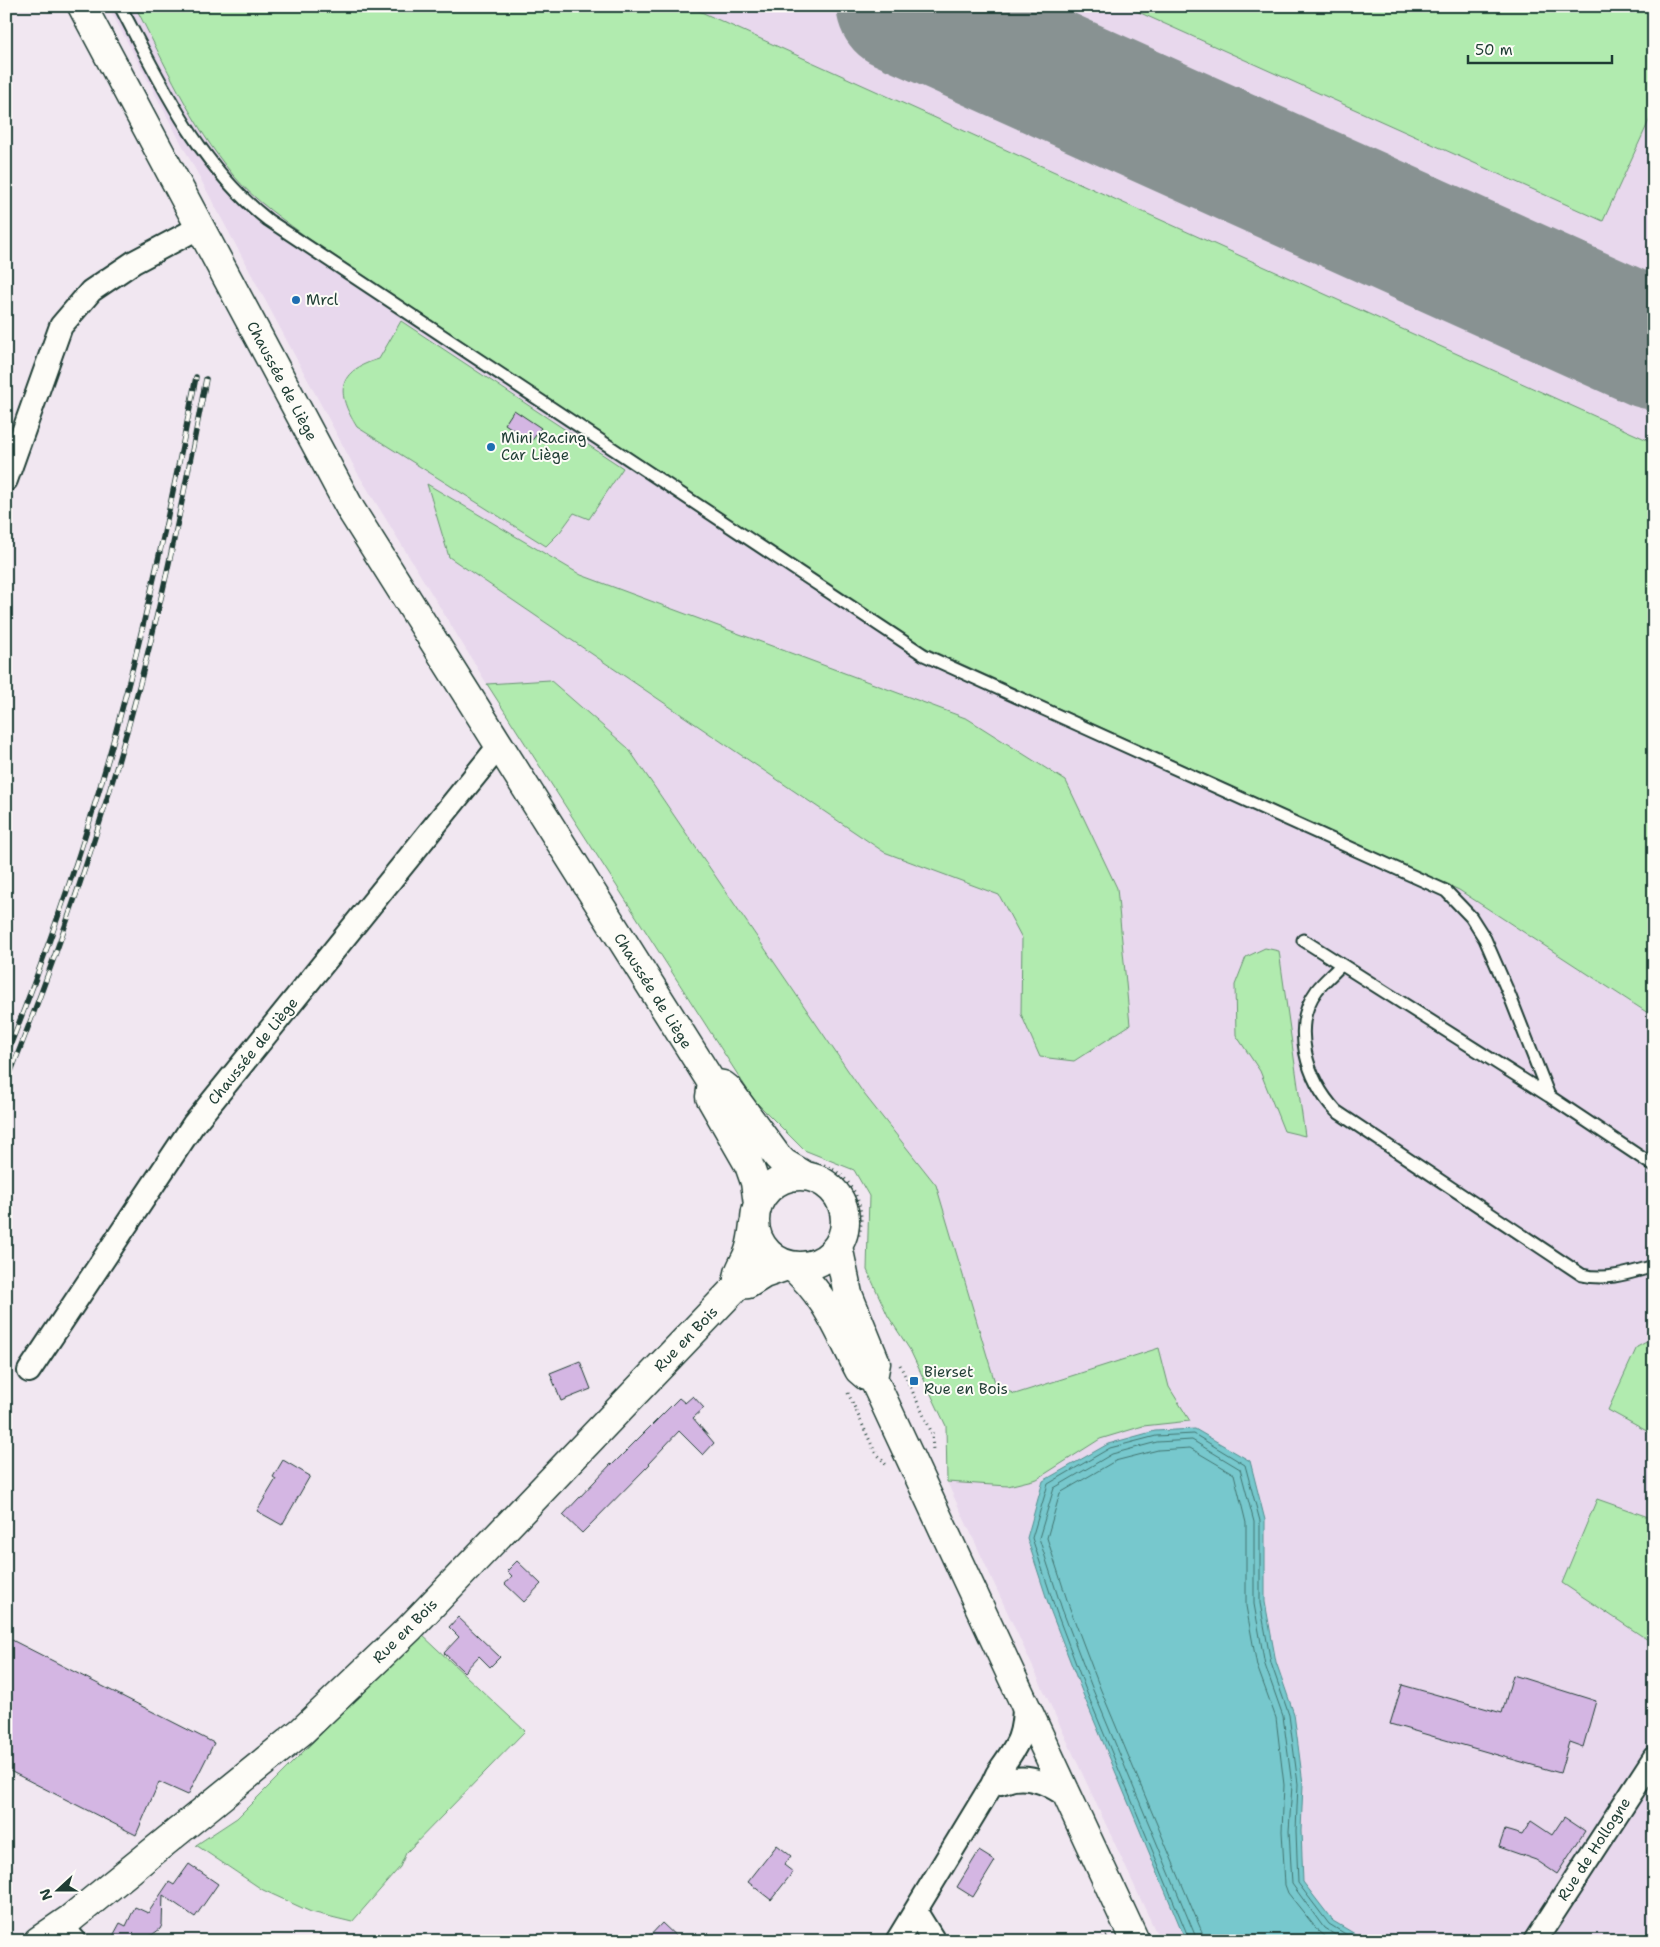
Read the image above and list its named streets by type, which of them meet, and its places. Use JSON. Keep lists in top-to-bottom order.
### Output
{
  "streets": {
    "main road": ["Chaussée de Liège", "Rue en Bois"],
    "street": ["Rue de Hollogne"]
  },
  "crossings": [
    ["Chaussée de Liège", "Rue en Bois"]
  ],
  "places": {
    "other": ["Mrcl", "Mini Racing Car Liège"],
    "transit": ["Bierset Rue en Bois"]
  },
  "scale_bar": "50 m",
  "north": "left"
}
